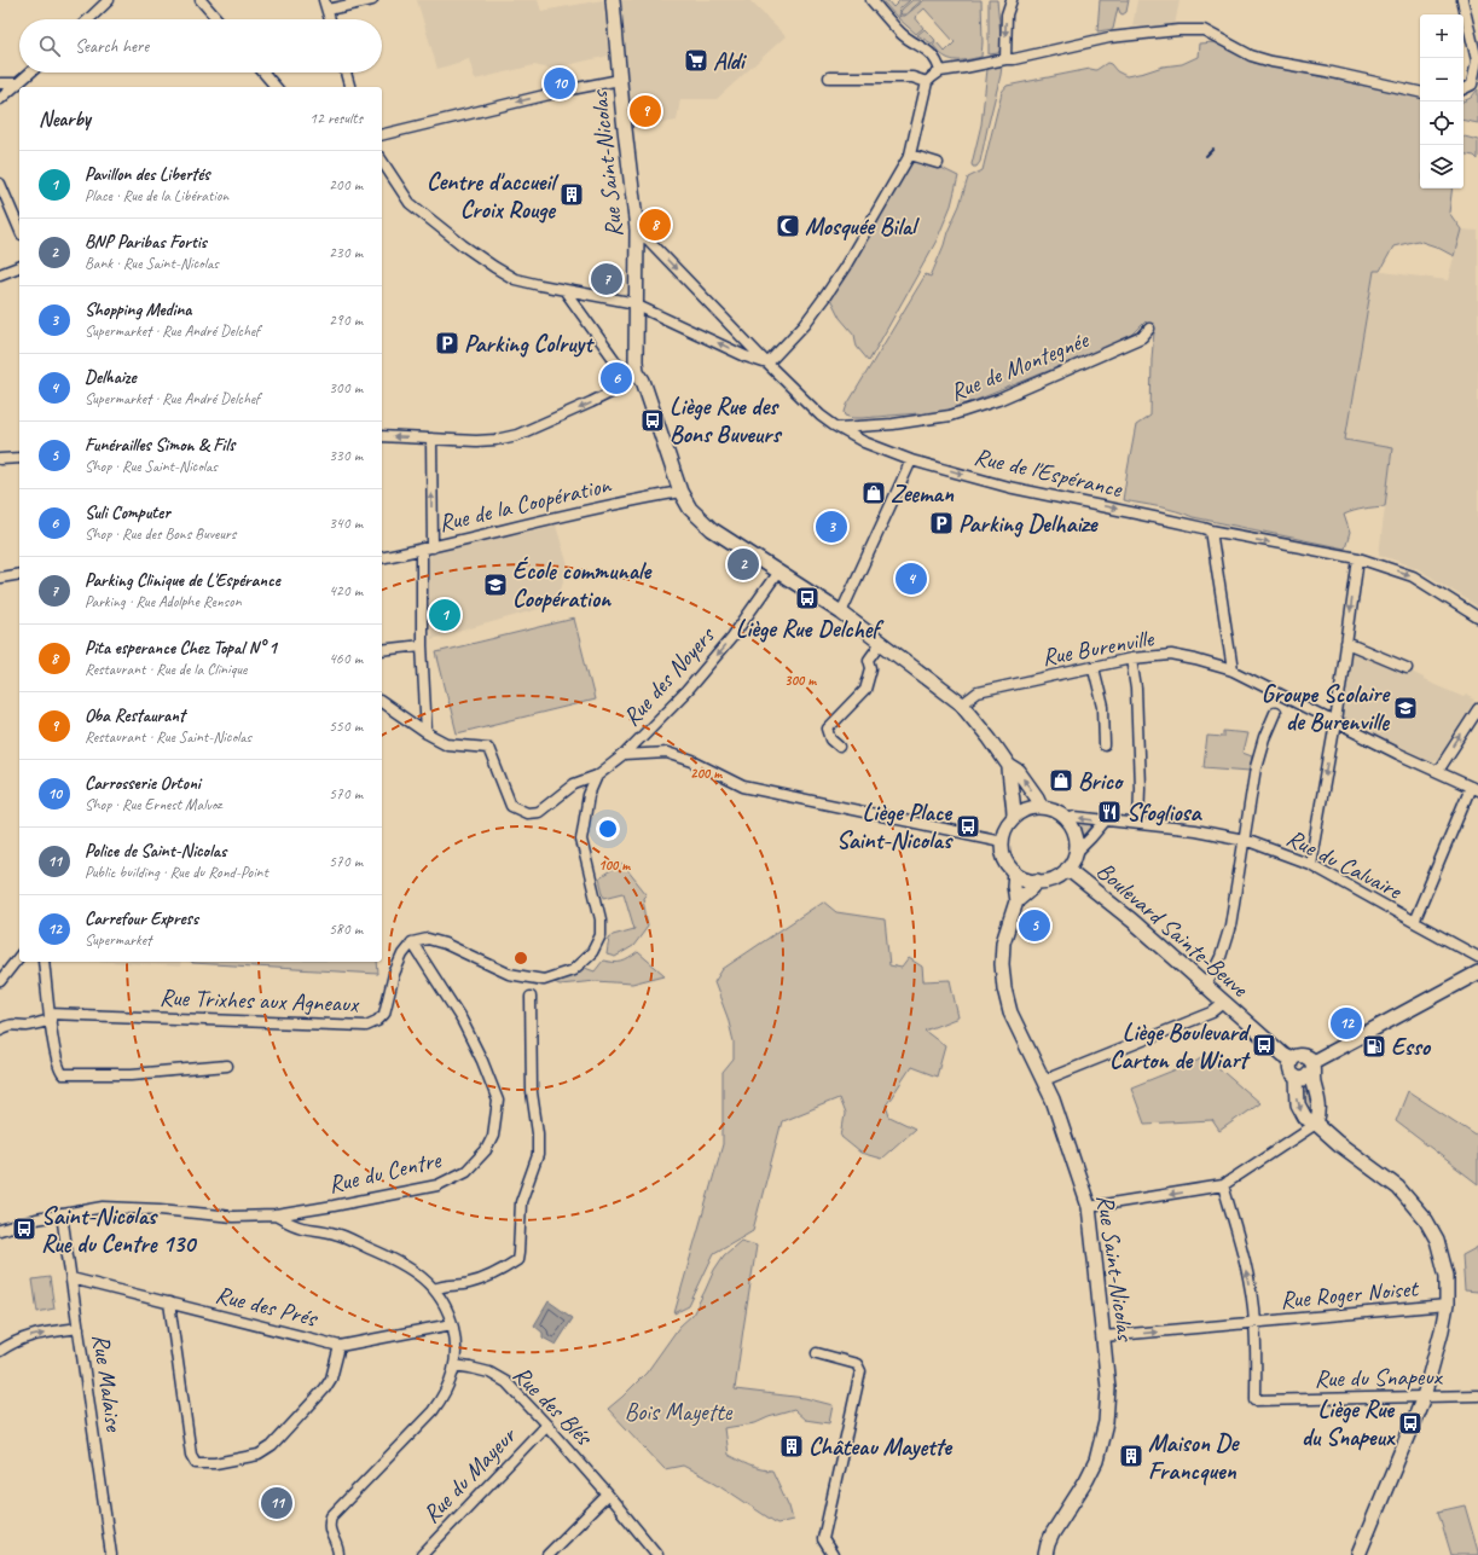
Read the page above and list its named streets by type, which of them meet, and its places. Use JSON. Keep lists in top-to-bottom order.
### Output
{
  "streets": {
    "street": [
      "Rue Saint-Nicolas",
      "Rue de Montegnée",
      "Rue de l'Espérance",
      "Rue de la Coopération",
      "Rue Burenville",
      "Rue des Noyers",
      "Rue du Calvaire",
      "Boulevard Sainte-Beuve",
      "Rue Trixhes aux Agneaux",
      "Rue du Centre",
      "Rue Roger Noiset",
      "Rue des Prés",
      "Rue du Snapeux",
      "Rue Malaise",
      "Rue des Blés",
      "Rue du Mayeur"
    ]
  },
  "crossings": [
    ["Rue Saint-Nicolas", "Rue de l'Espérance"],
    ["Rue Saint-Nicolas", "Rue de la Coopération"],
    ["Rue Saint-Nicolas", "Rue Burenville"],
    ["Rue Saint-Nicolas", "Rue des Noyers"],
    ["Rue Saint-Nicolas", "Rue du Calvaire"],
    ["Rue Saint-Nicolas", "Boulevard Sainte-Beuve"],
    ["Rue Saint-Nicolas", "Rue Roger Noiset"],
    ["Rue de Montegnée", "Rue de l'Espérance"],
    ["Rue du Calvaire", "Boulevard Sainte-Beuve"],
    ["Rue Trixhes aux Agneaux", "Rue du Centre"],
    ["Rue du Centre", "Rue Malaise"],
    ["Rue Roger Noiset", "Rue du Snapeux"],
    ["Rue des Prés", "Rue Malaise"],
    ["Rue des Blés", "Rue du Mayeur"]
  ],
  "one_way": ["Rue des Noyers", "Rue Roger Noiset"],
  "parks": ["Bois Mayette"],
  "places": {
    "supermarket": ["Aldi"],
    "building": ["Centre d'accueil Croix Rouge", "Château Mayette", "Maison De Francquen"],
    "mosque": ["Mosquée Bilal"],
    "parking": ["Parking Colruyt", "Parking Delhaize"],
    "bus stop": [
      "Liège Rue des Bons Buveurs",
      "Liège Rue Delchef",
      "Liège Place Saint-Nicolas",
      "Liège Boulevard Carton de Wiart",
      "Saint-Nicolas Rue du Centre 130",
      "Liège Rue du Snapeux"
    ],
    "shop": ["Zeeman", "Brico"],
    "school or university": ["École communale Coopération", "Groupe Scolaire de Burenville"],
    "restaurant": ["Sfogliosa"],
    "fuel station": ["Esso"]
  },
  "page": {
    "map_buttons": ["+", "−"],
    "search": "Search here",
    "pins": [
      "10",
      "9",
      "8",
      "7",
      "6",
      "3",
      "2",
      "4",
      "1",
      "5",
      "12",
      "11"
    ],
    "heading": ["Nearby", "12 results"],
    "list": [
      {
        "mark": "1",
        "name": "Pavillon des Libertés",
        "note": "Place · Rue de la Libération",
        "value": "200 m"
      },
      {
        "mark": "2",
        "name": "BNP Paribas Fortis",
        "note": "Bank · Rue Saint-Nicolas",
        "value": "230 m"
      },
      {
        "mark": "3",
        "name": "Shopping Medina",
        "note": "Supermarket · Rue André Delchef",
        "value": "290 m"
      },
      {
        "mark": "4",
        "name": "Delhaize",
        "note": "Supermarket · Rue André Delchef",
        "value": "300 m"
      },
      {
        "mark": "5",
        "name": "Funérailles Simon & Fils",
        "note": "Shop · Rue Saint-Nicolas",
        "value": "330 m"
      },
      {
        "mark": "6",
        "name": "Suli Computer",
        "note": "Shop · Rue des Bons Buveurs",
        "value": "340 m"
      },
      {
        "mark": "7",
        "name": "Parking Clinique de L'Espérance",
        "note": "Parking · Rue Adolphe Renson",
        "value": "420 m"
      },
      {
        "mark": "8",
        "name": "Pita esperance Chez Topal N° 1",
        "note": "Restaurant · Rue de la Clinique",
        "value": "460 m"
      },
      {
        "mark": "9",
        "name": "Oba Restaurant",
        "note": "Restaurant · Rue Saint-Nicolas",
        "value": "550 m"
      },
      {
        "mark": "10",
        "name": "Carrosserie Ortoni",
        "note": "Shop · Rue Ernest Malvoz",
        "value": "570 m"
      },
      {
        "mark": "11",
        "name": "Police de Saint-Nicolas",
        "note": "Public building · Rue du Rond-Point",
        "value": "570 m"
      },
      {
        "mark": "12",
        "name": "Carrefour Express",
        "note": "Supermarket",
        "value": "580 m"
      }
    ]
  },
  "rings": ["300 m", "200 m", "100 m"]
}
